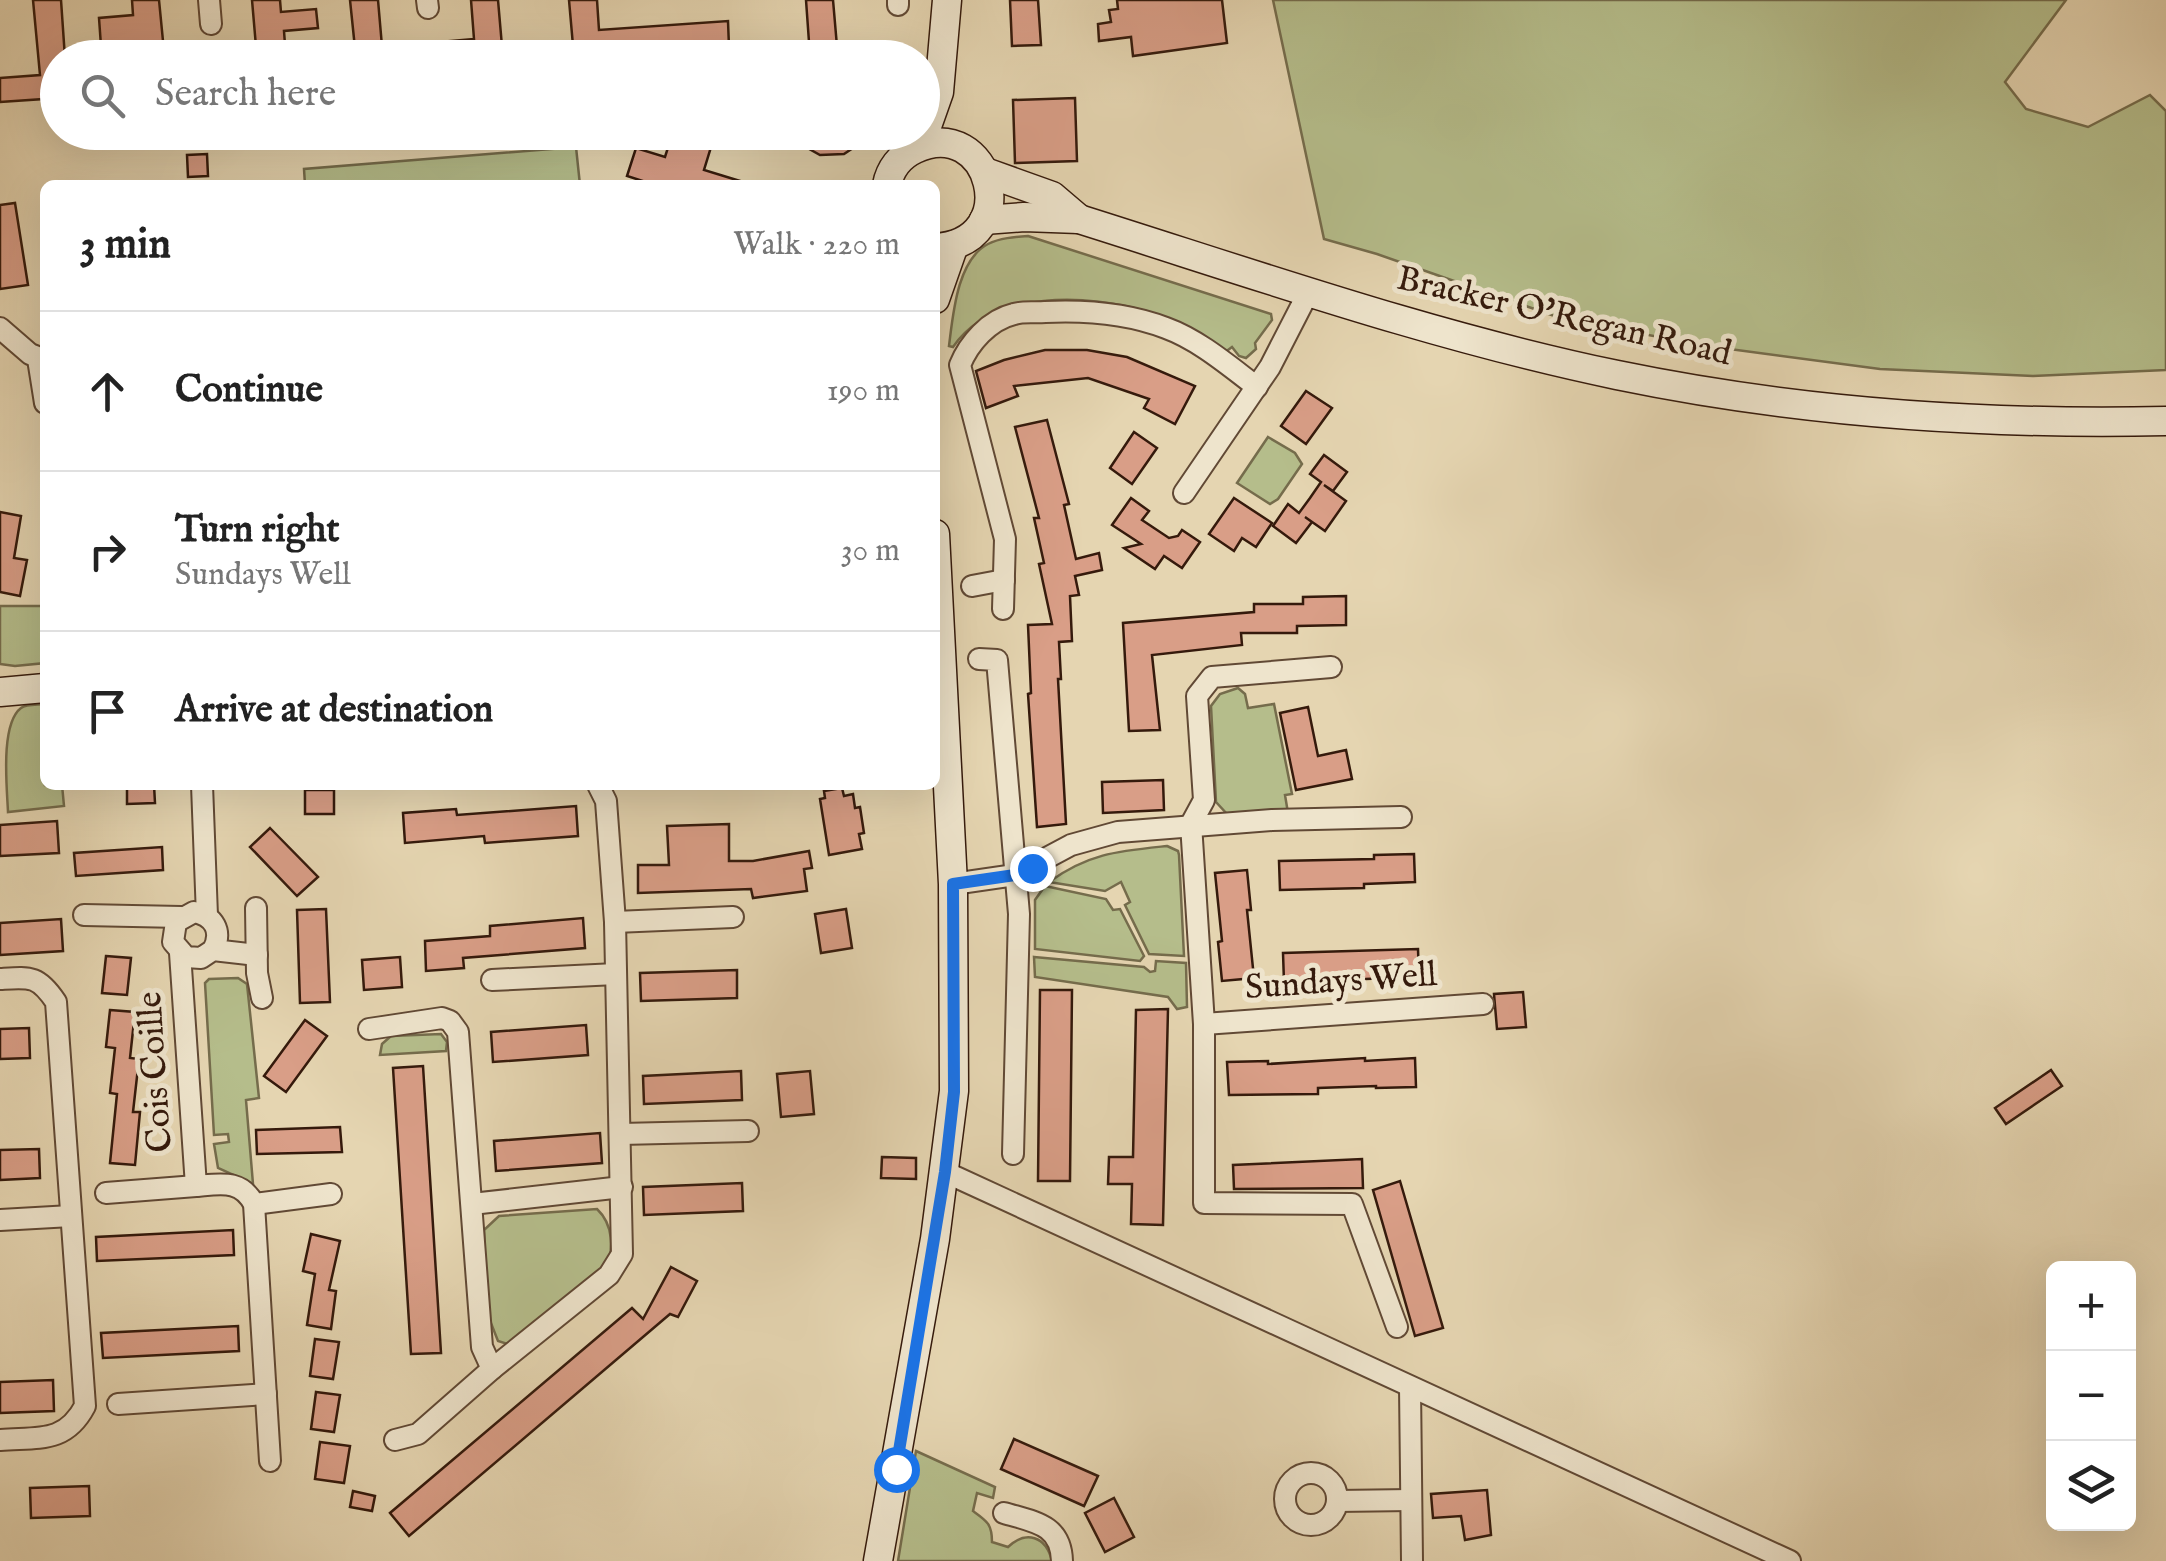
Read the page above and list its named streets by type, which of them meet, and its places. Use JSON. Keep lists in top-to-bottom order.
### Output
{
  "streets": {
    "main road": ["Bracker O'Regan Road"],
    "street": ["Sundays Well", "Cois Coille"]
  },
  "page": {
    "search": "Search here",
    "heading": ["3 min", "Walk · 220 m"],
    "list": [
      ["Continue", "190 m"],
      ["Turn right", "Sundays Well", "30 m"],
      "Arrive at destination"
    ],
    "map_buttons": ["+", "−"]
  }
}
